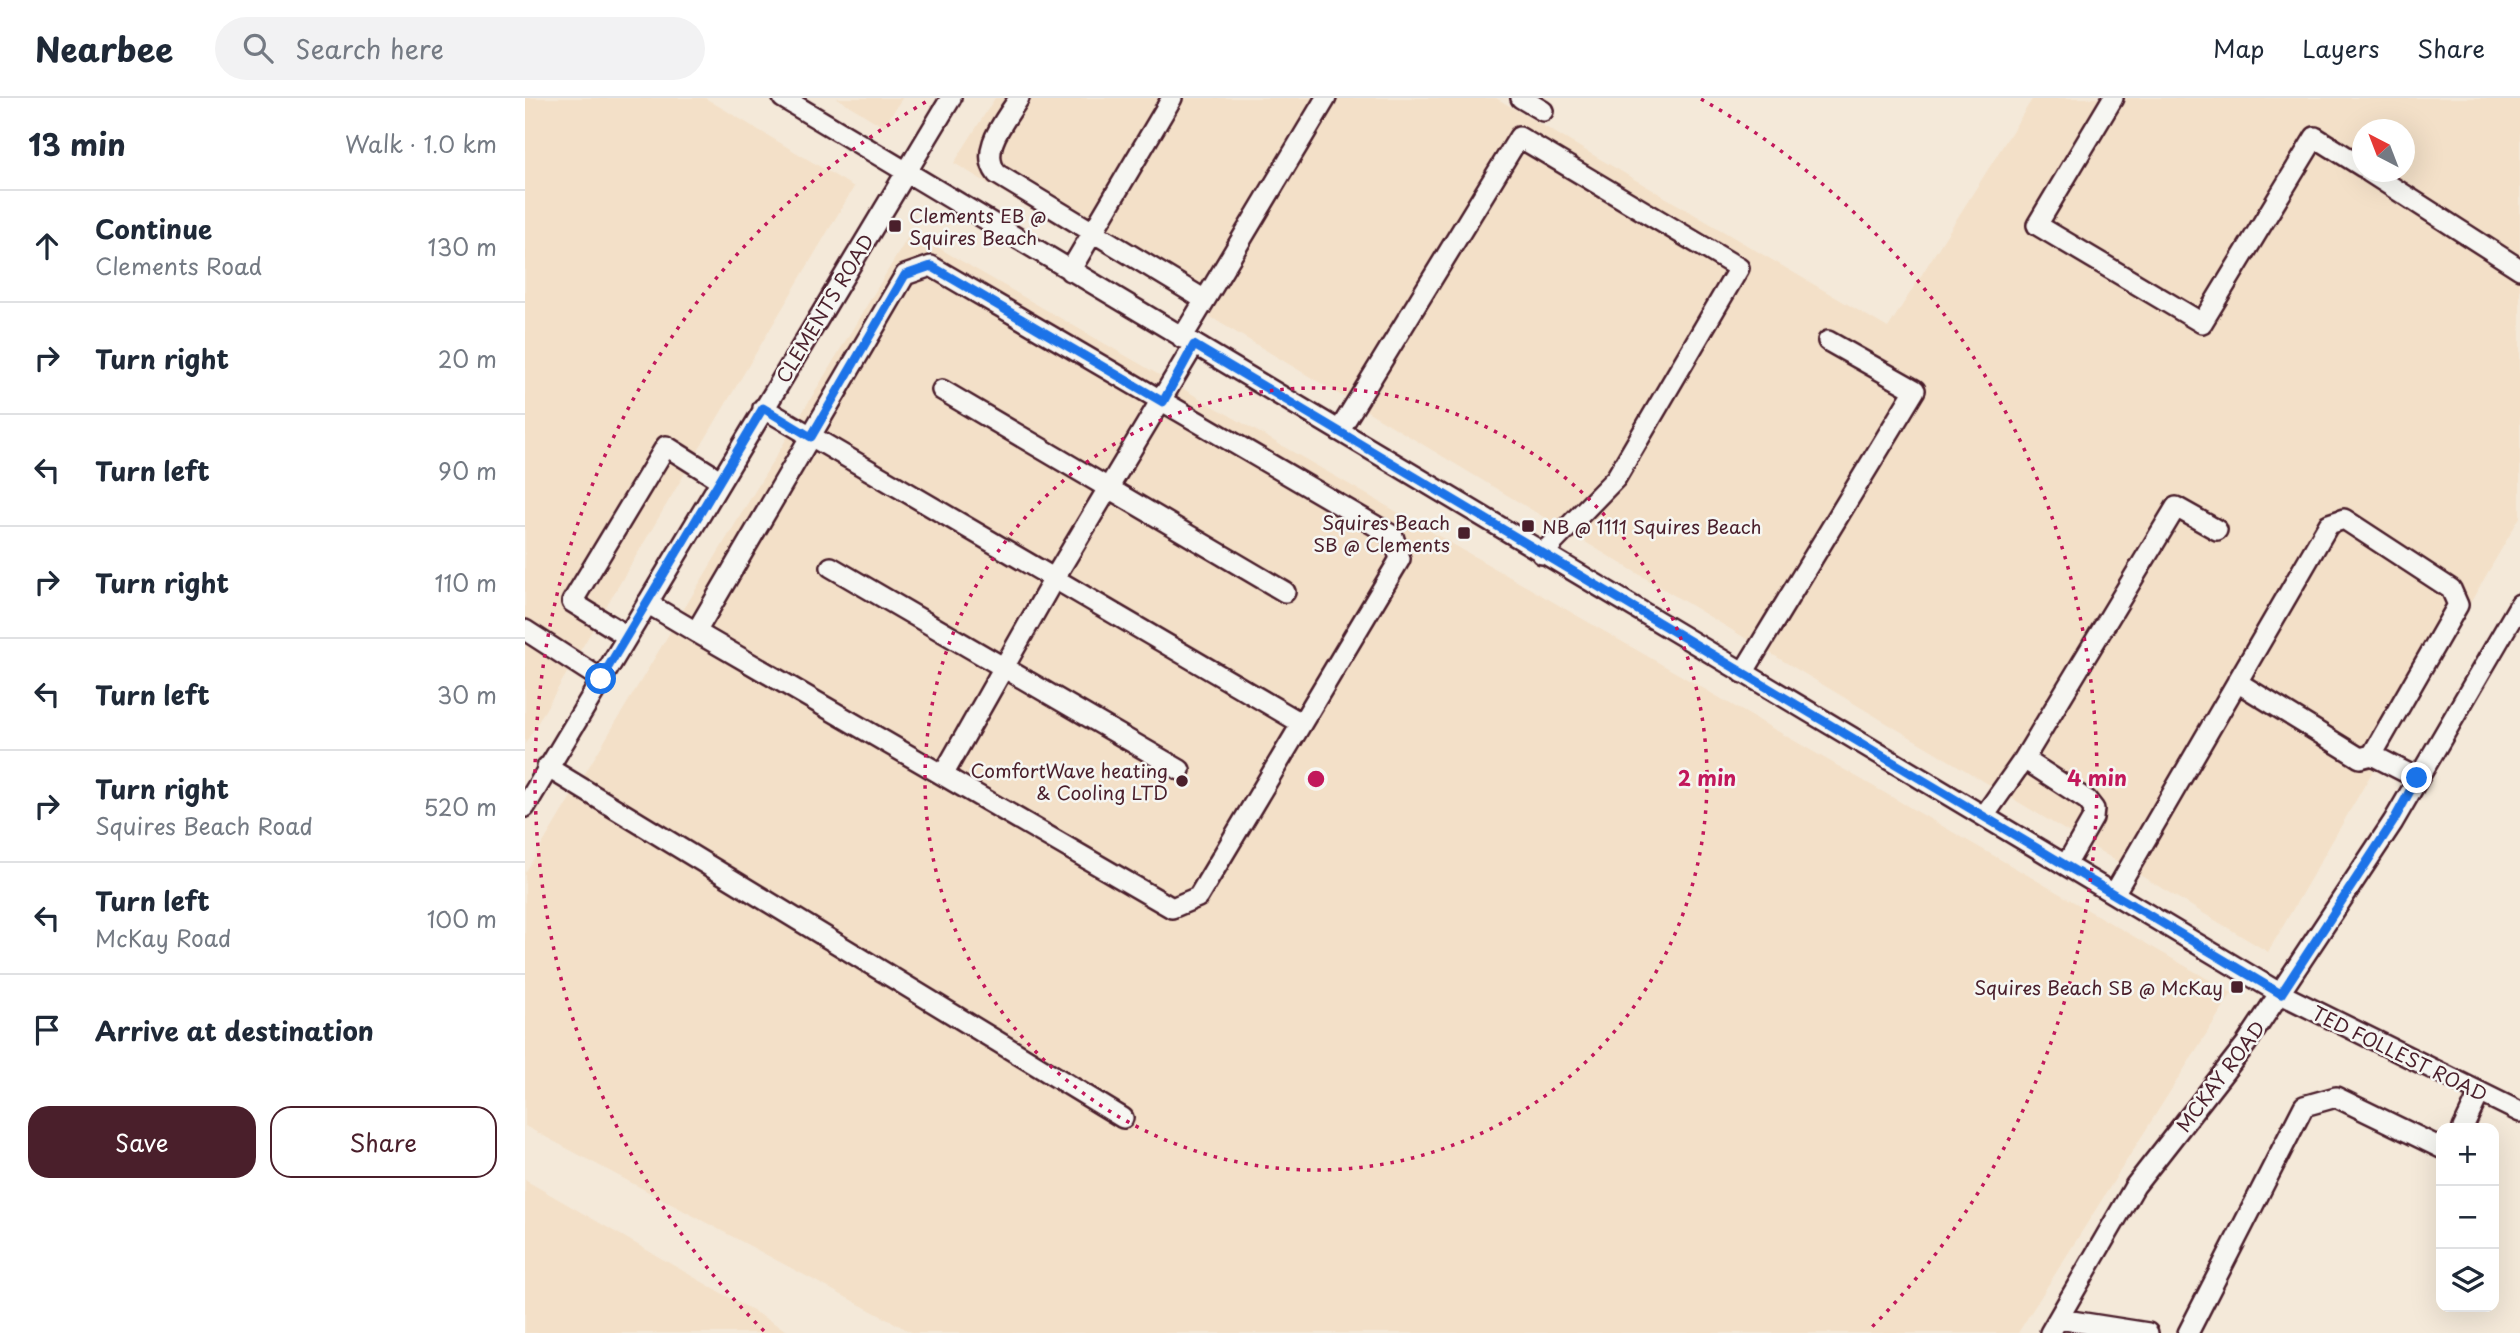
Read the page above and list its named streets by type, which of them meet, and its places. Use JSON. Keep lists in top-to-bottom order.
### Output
{
  "streets": {
    "street": ["CLEMENTS ROAD", "TED FOLLEST ROAD", "MCKAY ROAD"]
  },
  "crossings": [
    ["CLEMENTS ROAD", "TED FOLLEST ROAD"],
    ["TED FOLLEST ROAD", "MCKAY ROAD"]
  ],
  "places": {
    "transit": [
      "Clements EB @ Squires Beach",
      "NB @ 1111 Squires Beach",
      "Squires Beach SB @ Clements",
      "Squires Beach SB @ McKay"
    ],
    "other": ["ComfortWave heating & Cooling LTD"]
  },
  "north": "top left",
  "page": {
    "header": "Nearbee",
    "search": "Search here",
    "nav": ["Map", "Layers", "Share"],
    "heading": ["13 min", "Walk · 1.0 km"],
    "list": [
      ["Continue", "Clements Road", "130 m"],
      ["Turn right", "20 m"],
      ["Turn left", "90 m"],
      ["Turn right", "110 m"],
      ["Turn left", "30 m"],
      ["Turn right", "Squires Beach Road", "520 m"],
      ["Turn left", "McKay Road", "100 m"],
      "Arrive at destination"
    ],
    "buttons": ["Save", "Share"],
    "map_buttons": ["+", "−"]
  },
  "rings": ["2 min", "4 min"]
}
